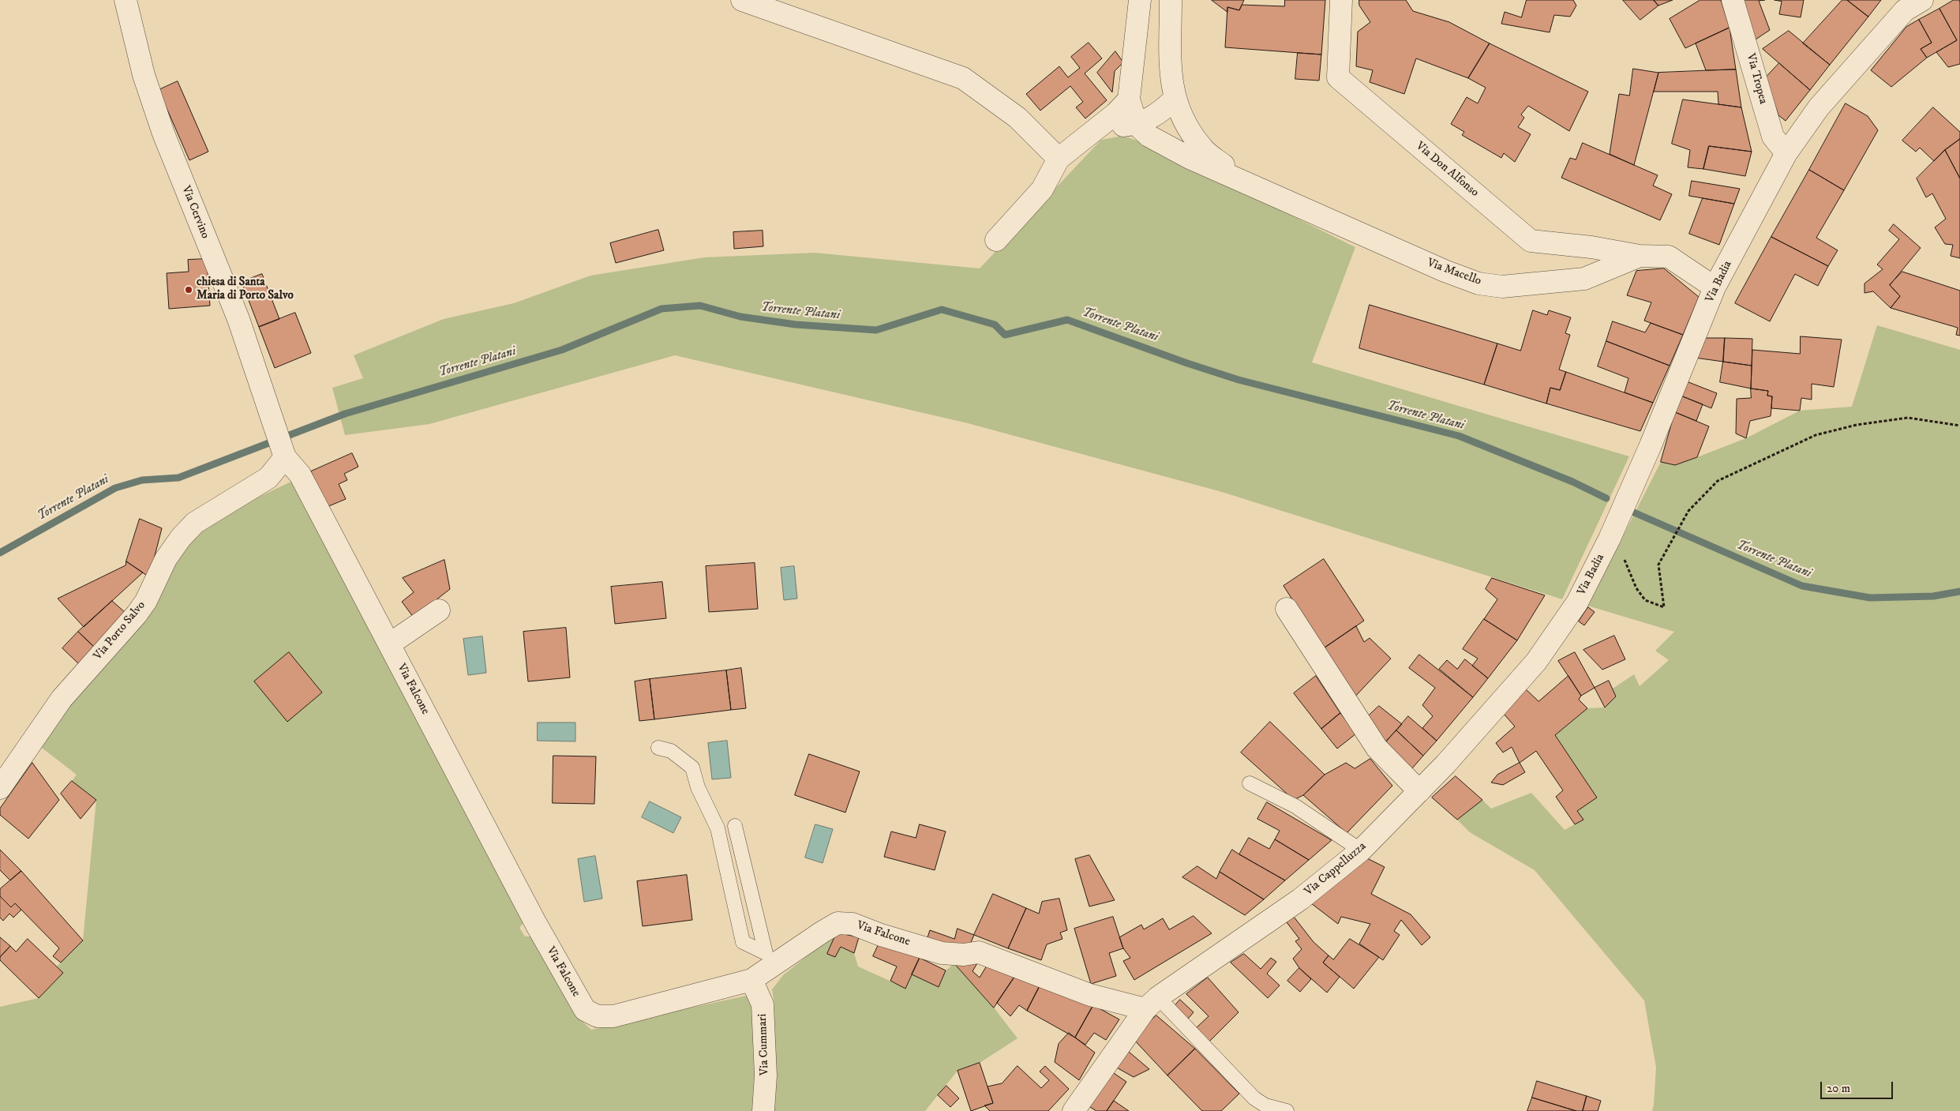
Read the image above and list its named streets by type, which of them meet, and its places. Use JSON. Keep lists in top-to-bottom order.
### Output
{
  "streets": {
    "street": [
      "Via Tropea",
      "Via Don Alfonso",
      "Via Cervino",
      "Via Macello",
      "Via Badia",
      "Via Porto Salvo",
      "Via Falcone",
      "Via Cappelluzza",
      "Via Cummari"
    ]
  },
  "crossings": [
    ["Via Tropea", "Via Badia"],
    ["Via Don Alfonso", "Via Macello"],
    ["Via Cervino", "Via Porto Salvo"],
    ["Via Cervino", "Via Falcone"],
    ["Via Macello", "Via Badia"],
    ["Via Badia", "Via Cappelluzza"],
    ["Via Porto Salvo", "Via Falcone"],
    ["Via Falcone", "Via Cappelluzza"],
    ["Via Falcone", "Via Cummari"]
  ],
  "water": ["Torrente Platani"],
  "places": ["chiesa di Santa Maria di Porto Salvo"],
  "scale_bar": "20 m"
}
